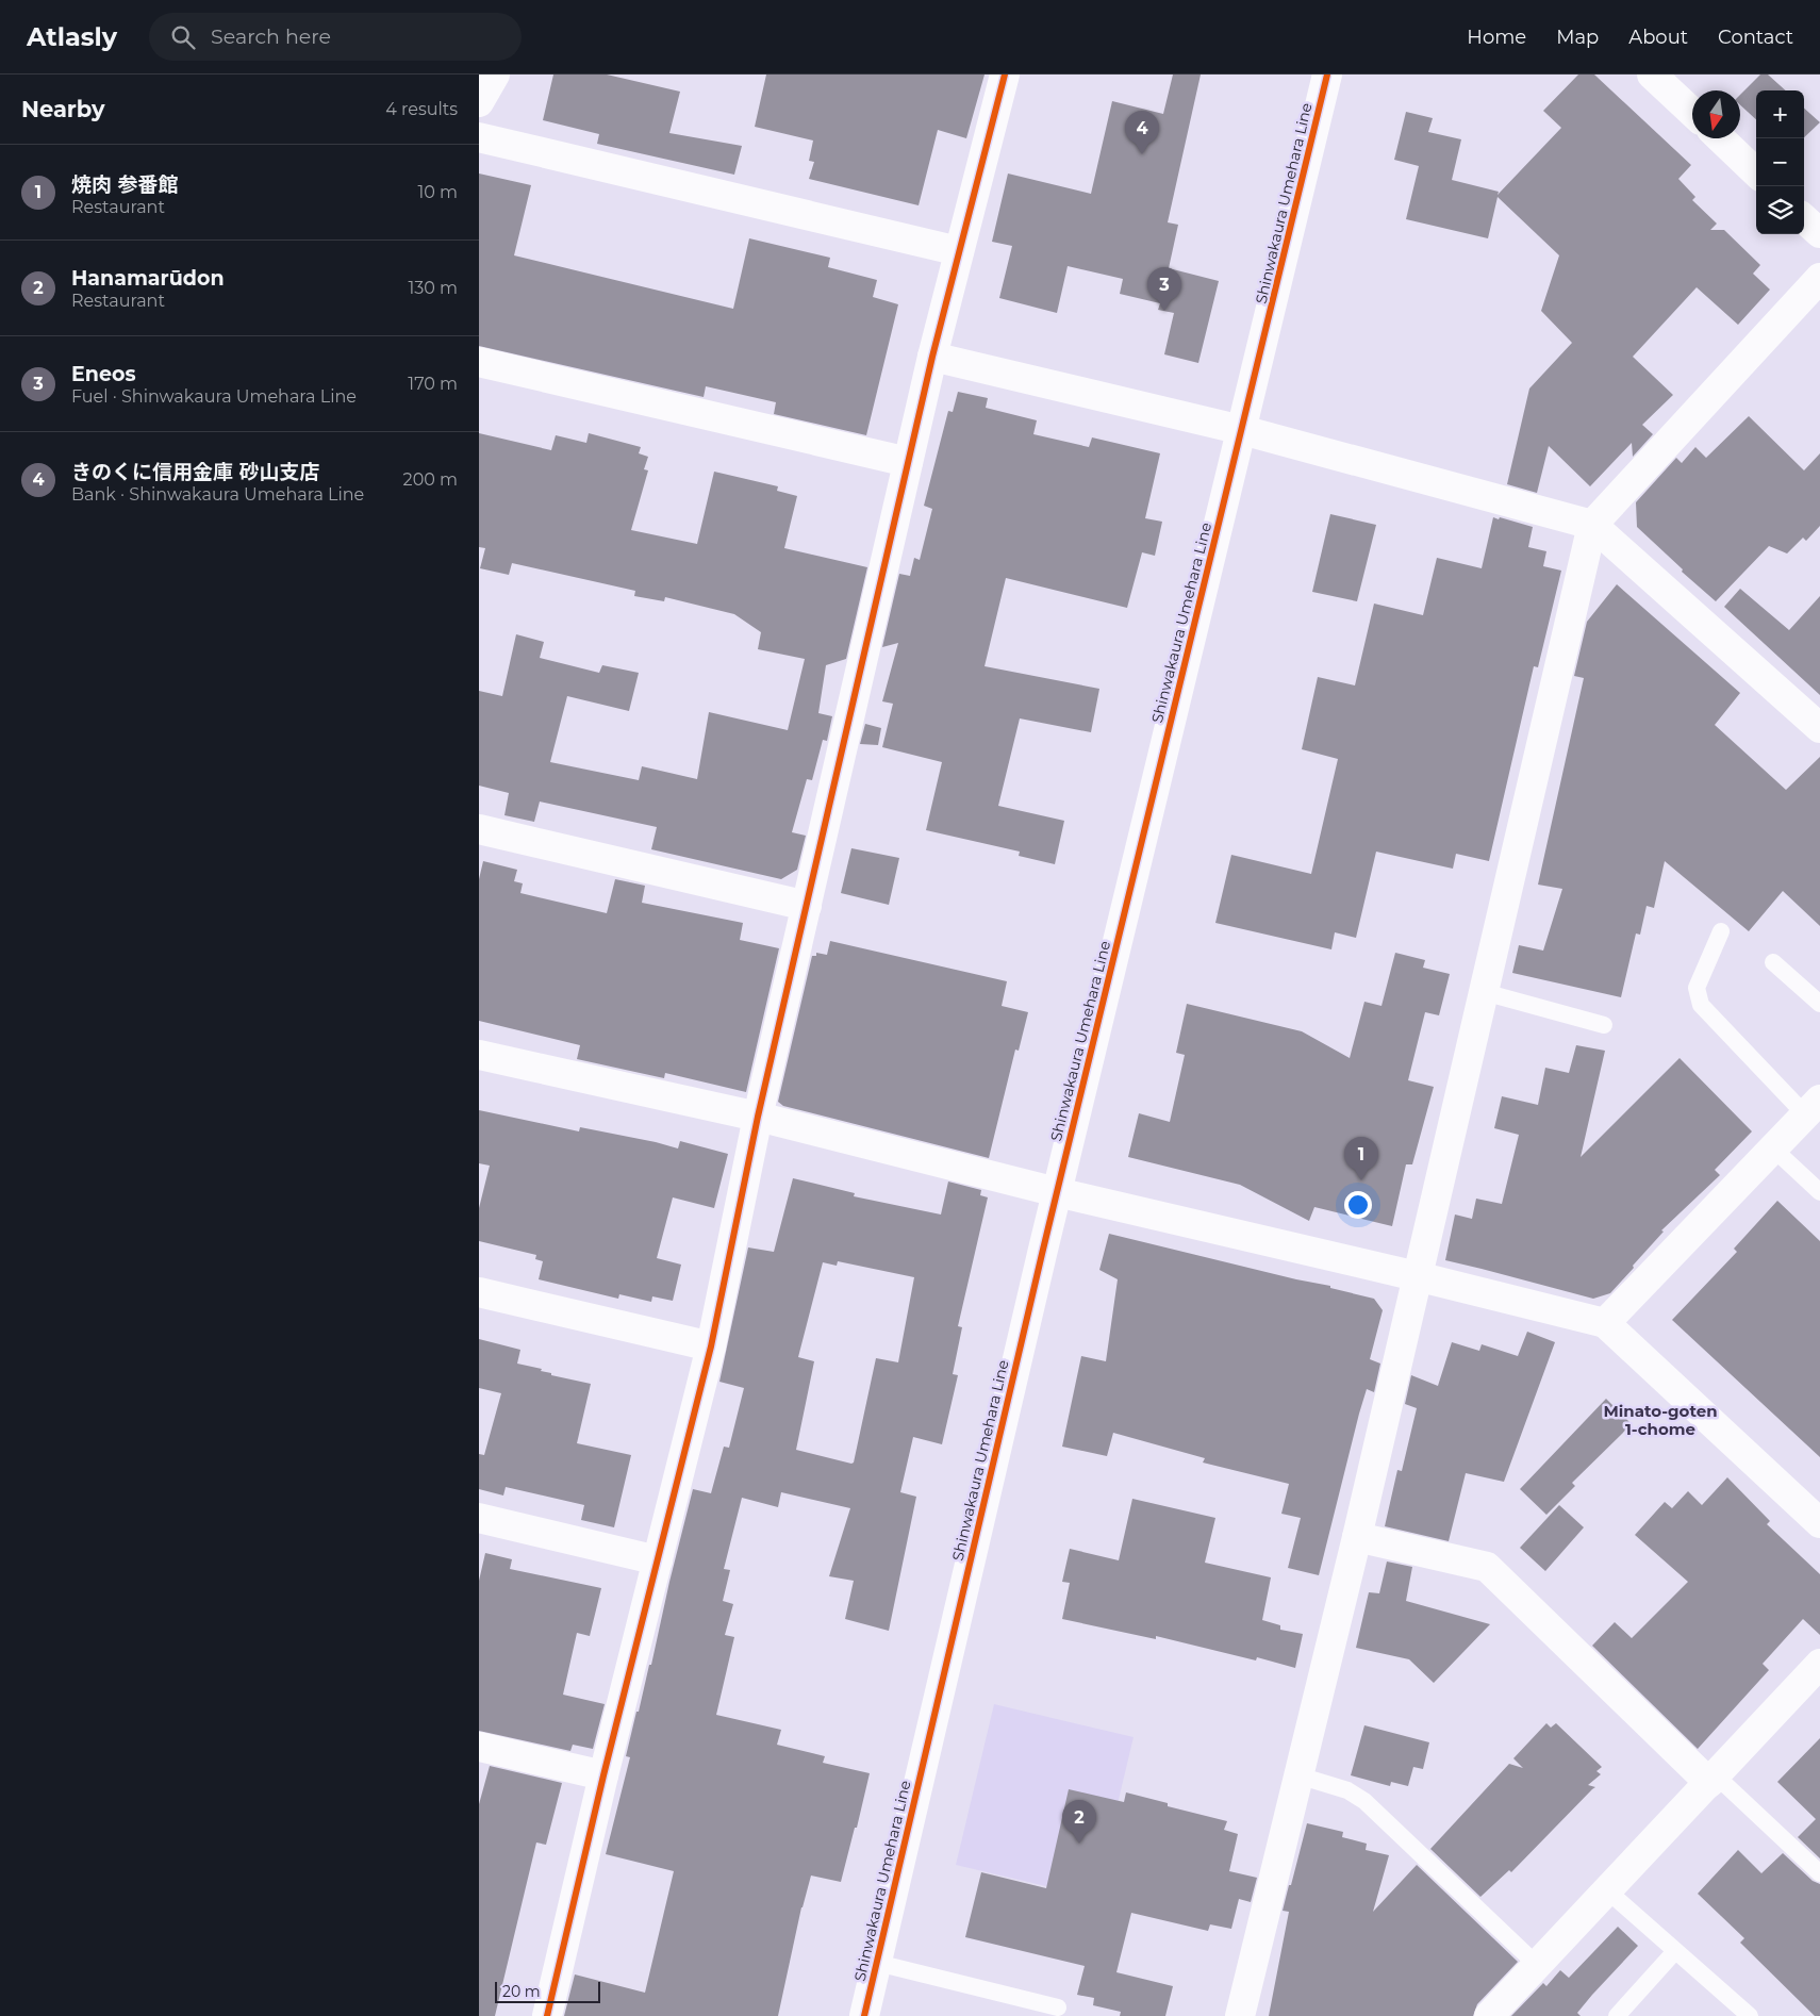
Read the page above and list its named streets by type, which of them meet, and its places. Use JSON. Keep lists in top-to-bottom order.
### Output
{
  "streets": {
    "street": ["Shinwakaura Umehara Line"]
  },
  "districts": ["Minato-goten 1-chome"],
  "scale_bar": "20 m",
  "north": "bottom",
  "page": {
    "header": "Atlasly",
    "search": "Search here",
    "nav": [
      "Home",
      "Map",
      "About",
      "Contact"
    ],
    "heading": ["Nearby", "4 results"],
    "map_buttons": ["+", "−"],
    "pins": [
      "4",
      "3",
      "1",
      "2"
    ],
    "list": [
      {
        "mark": "1",
        "name": "焼肉 参番館",
        "note": "Restaurant",
        "value": "10 m"
      },
      {
        "mark": "2",
        "name": "Hanamarūdon",
        "note": "Restaurant",
        "value": "130 m"
      },
      {
        "mark": "3",
        "name": "Eneos",
        "note": "Fuel · Shinwakaura Umehara Line",
        "value": "170 m"
      },
      {
        "mark": "4",
        "name": "きのくに信用金庫 砂山支店",
        "note": "Bank · Shinwakaura Umehara Line",
        "value": "200 m"
      }
    ],
    "scale": "20 m"
  }
}
